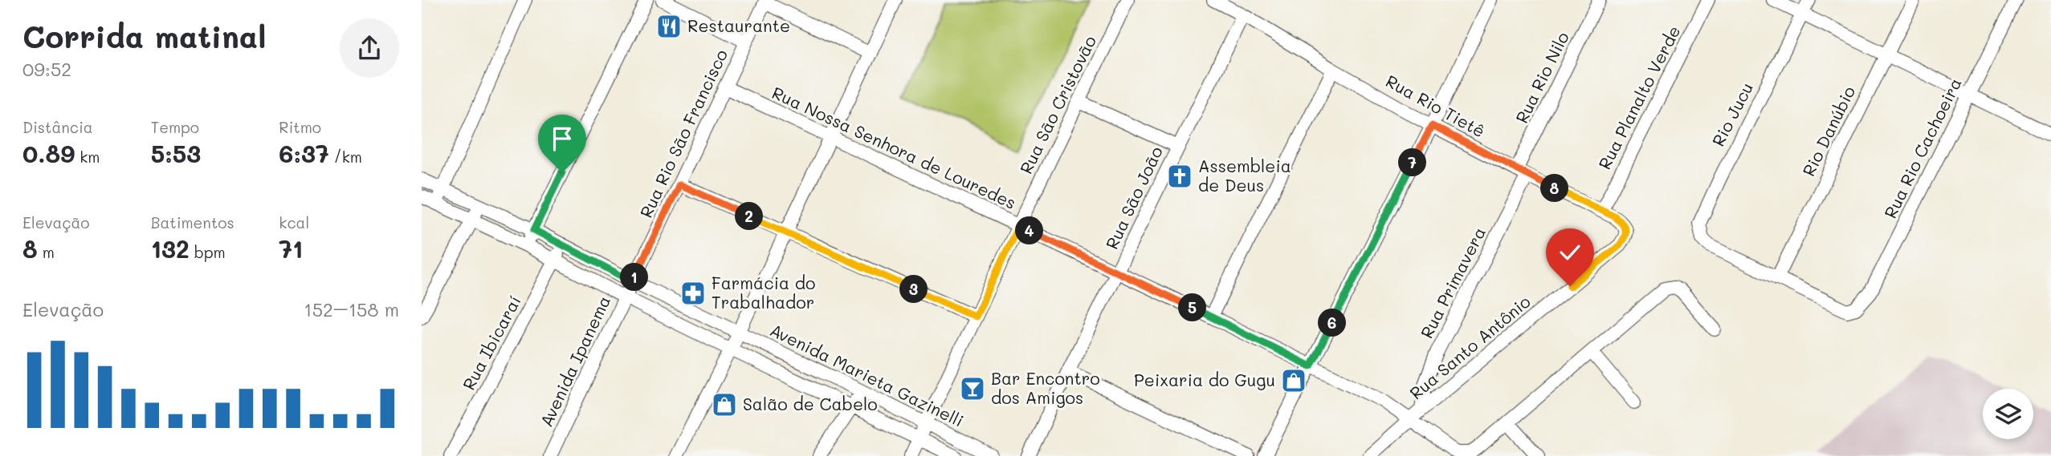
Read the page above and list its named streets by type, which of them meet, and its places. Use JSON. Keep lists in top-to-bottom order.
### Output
{
  "streets": {
    "street": [
      "Rua Rio Nilo",
      "Rua Planalto Verde",
      "Rua São Cristovão",
      "Rua Rio Tietê",
      "Rio Jucu",
      "Rio Danúbio",
      "Rua Rio São Francisco",
      "Rua Nossa Senhora de Louredes",
      "Rua Rio Cachoeira",
      "Rua São João",
      "Rua Primavera",
      "Rua Ibicaraí",
      "Rua Santo Antônio",
      "Avenida Ipanema",
      "Avenida Marieta Gazinelli"
    ]
  },
  "crossings": [
    ["Rua Rio Nilo", "Rua Rio Tietê"],
    ["Rua Rio Nilo", "Rua Primavera"],
    ["Rua Planalto Verde", "Rua Rio Tietê"],
    ["Rua São Cristovão", "Rua Nossa Senhora de Louredes"],
    ["Rua São Cristovão", "Avenida Marieta Gazinelli"],
    ["Rua Rio Tietê", "Rua São João"],
    ["Rua Rio Tietê", "Rua Primavera"],
    ["Rua Rio Tietê", "Rua Santo Antônio"],
    ["Rio Jucu", "Rio Danúbio"],
    ["Rio Jucu", "Rua Rio Cachoeira"],
    ["Rio Danúbio", "Rua Rio Cachoeira"],
    ["Rua Rio São Francisco", "Rua Nossa Senhora de Louredes"],
    ["Rua Rio São Francisco", "Avenida Ipanema"],
    ["Rua Rio São Francisco", "Avenida Marieta Gazinelli"],
    ["Rua Nossa Senhora de Louredes", "Rua São João"],
    ["Rua Nossa Senhora de Louredes", "Rua Santo Antônio"],
    ["Rua Primavera", "Rua Santo Antônio"],
    ["Rua Ibicaraí", "Avenida Marieta Gazinelli"],
    ["Avenida Ipanema", "Avenida Marieta Gazinelli"]
  ],
  "places": {
    "restaurant": ["Restaurante"],
    "church": ["Assembleia de Deus"],
    "pharmacy": ["Farmácia do Trabalhador"],
    "shop": ["Peixaria do Gugu", "Salão de Cabelo"],
    "bar": ["Bar Encontro dos Amigos"]
  },
  "page": {
    "heading": ["Corrida matinal", "09:52"],
    "stats": [
      ["Distância", "0.89 km"],
      ["Tempo", "5:53"],
      ["Ritmo", "6:37 /km"],
      ["Elevação", "8 m"],
      ["Batimentos", "132 bpm"],
      ["kcal", "71"]
    ],
    "pins": [
      "7",
      "8",
      "2",
      "4",
      "1",
      "3",
      "5",
      "6"
    ],
    "chart": ["Elevação", "152–158 m"]
  }
}
